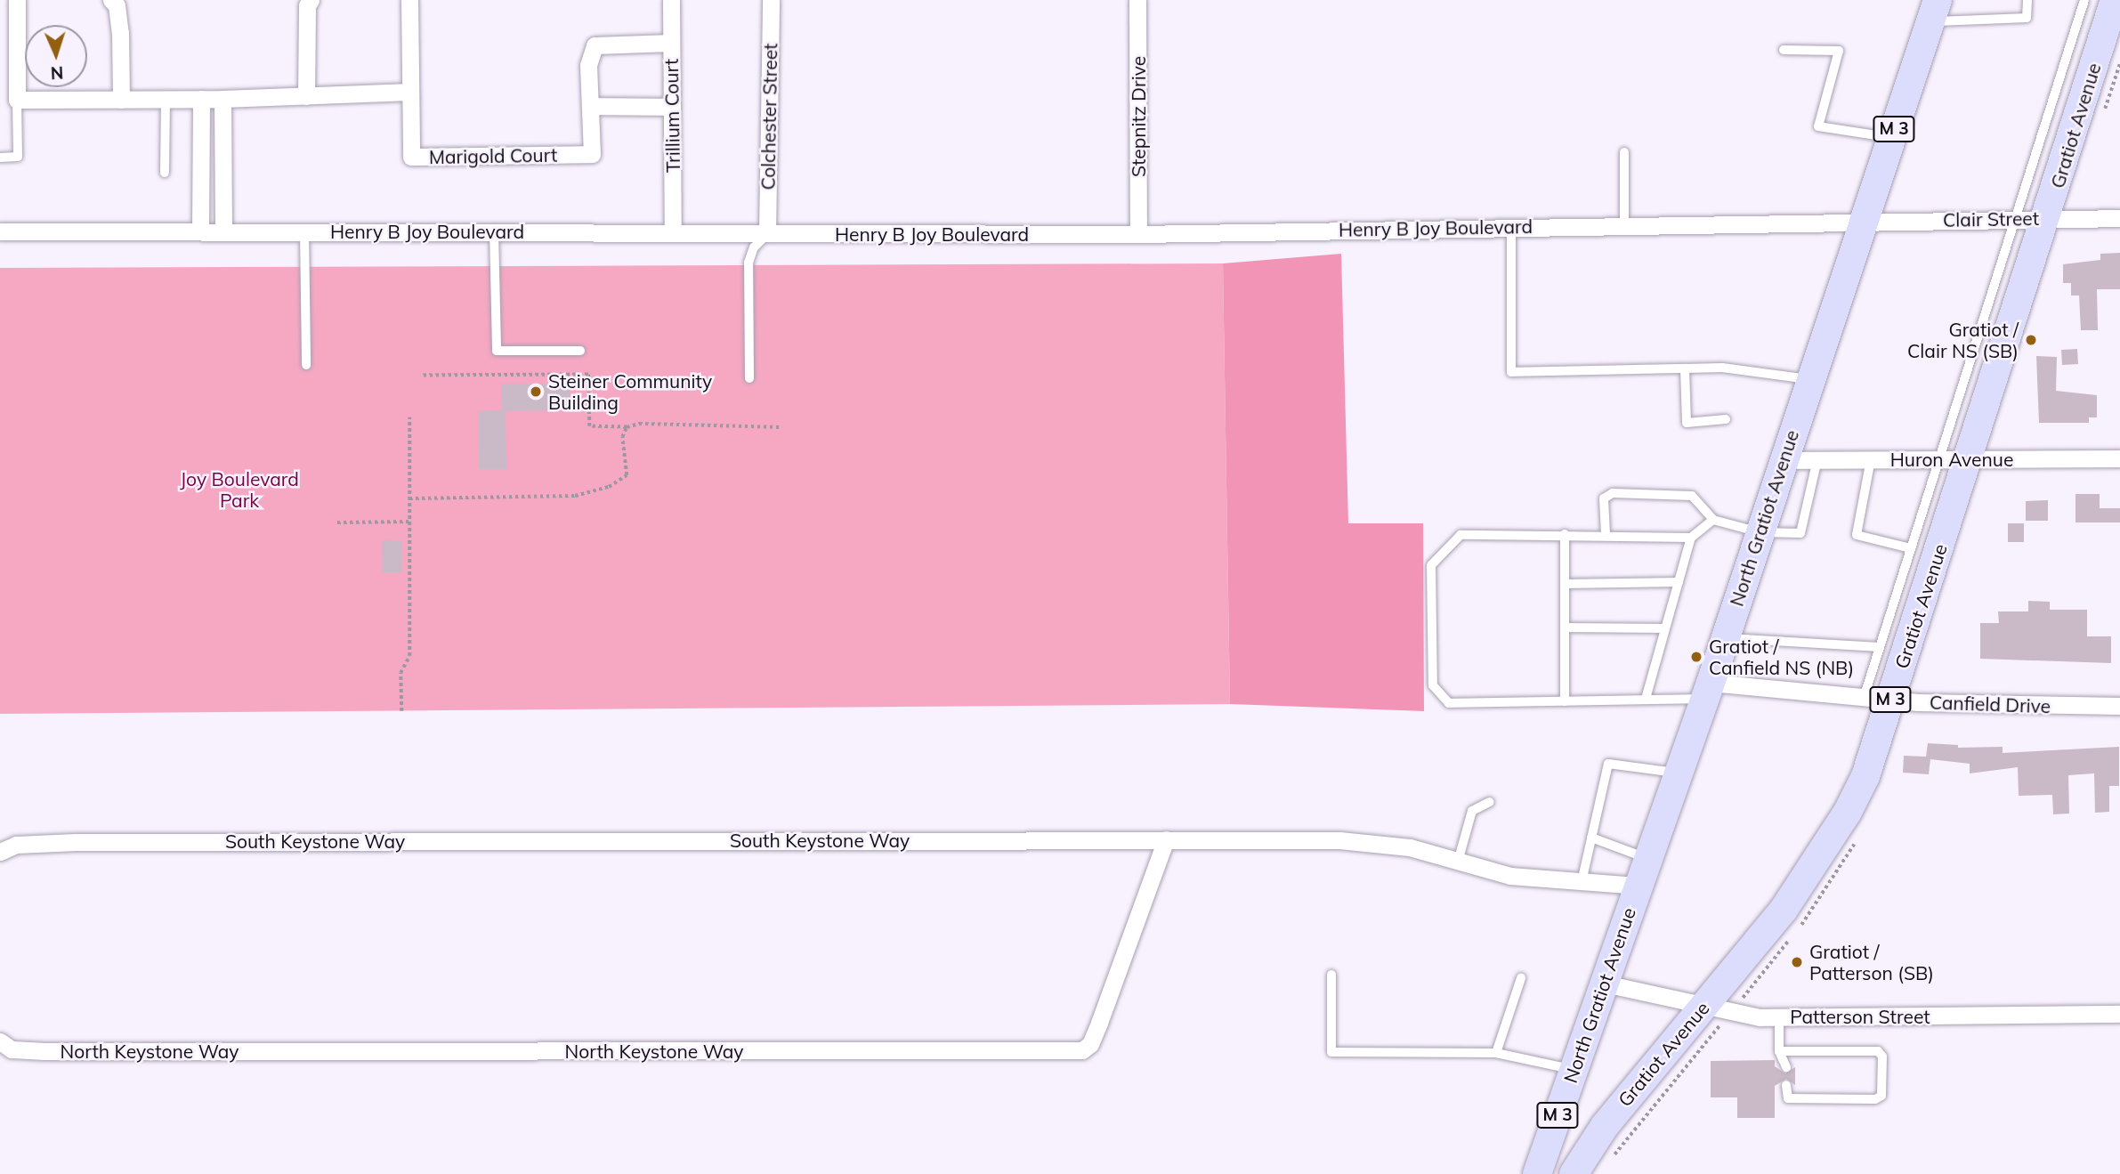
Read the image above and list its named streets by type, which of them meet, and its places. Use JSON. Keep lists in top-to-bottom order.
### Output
{
  "streets": {
    "main road": ["Gratiot Avenue", "M 3", "North Gratiot Avenue"],
    "street": [
      "Trillium Court",
      "Colchester Street",
      "Stepnitz Drive",
      "Marigold Court",
      "Clair Street",
      "Henry B Joy Boulevard",
      "Huron Avenue",
      "Canfield Drive",
      "South Keystone Way",
      "Patterson Street",
      "North Keystone Way"
    ]
  },
  "crossings": [
    ["Trillium Court", "Marigold Court"],
    ["Trillium Court", "Henry B Joy Boulevard"],
    ["Colchester Street", "Henry B Joy Boulevard"],
    ["Stepnitz Drive", "Henry B Joy Boulevard"],
    ["Gratiot Avenue", "Clair Street"],
    ["Gratiot Avenue", "Huron Avenue"],
    ["Gratiot Avenue", "Canfield Drive"],
    ["Gratiot Avenue", "Patterson Street"],
    ["Clair Street", "Henry B Joy Boulevard"],
    ["Clair Street", "North Gratiot Avenue"],
    ["Henry B Joy Boulevard", "North Gratiot Avenue"],
    ["Huron Avenue", "North Gratiot Avenue"],
    ["North Gratiot Avenue", "Canfield Drive"],
    ["North Gratiot Avenue", "South Keystone Way"],
    ["North Gratiot Avenue", "Patterson Street"],
    ["South Keystone Way", "North Keystone Way"]
  ],
  "parks": ["Joy Boulevard Park"],
  "places": [
    "Gratiot / Clair NS (SB)",
    "Steiner Community Building",
    "Gratiot / Canfield NS (NB)",
    "Gratiot / Patterson (SB)"
  ],
  "north": "bottom"
}
